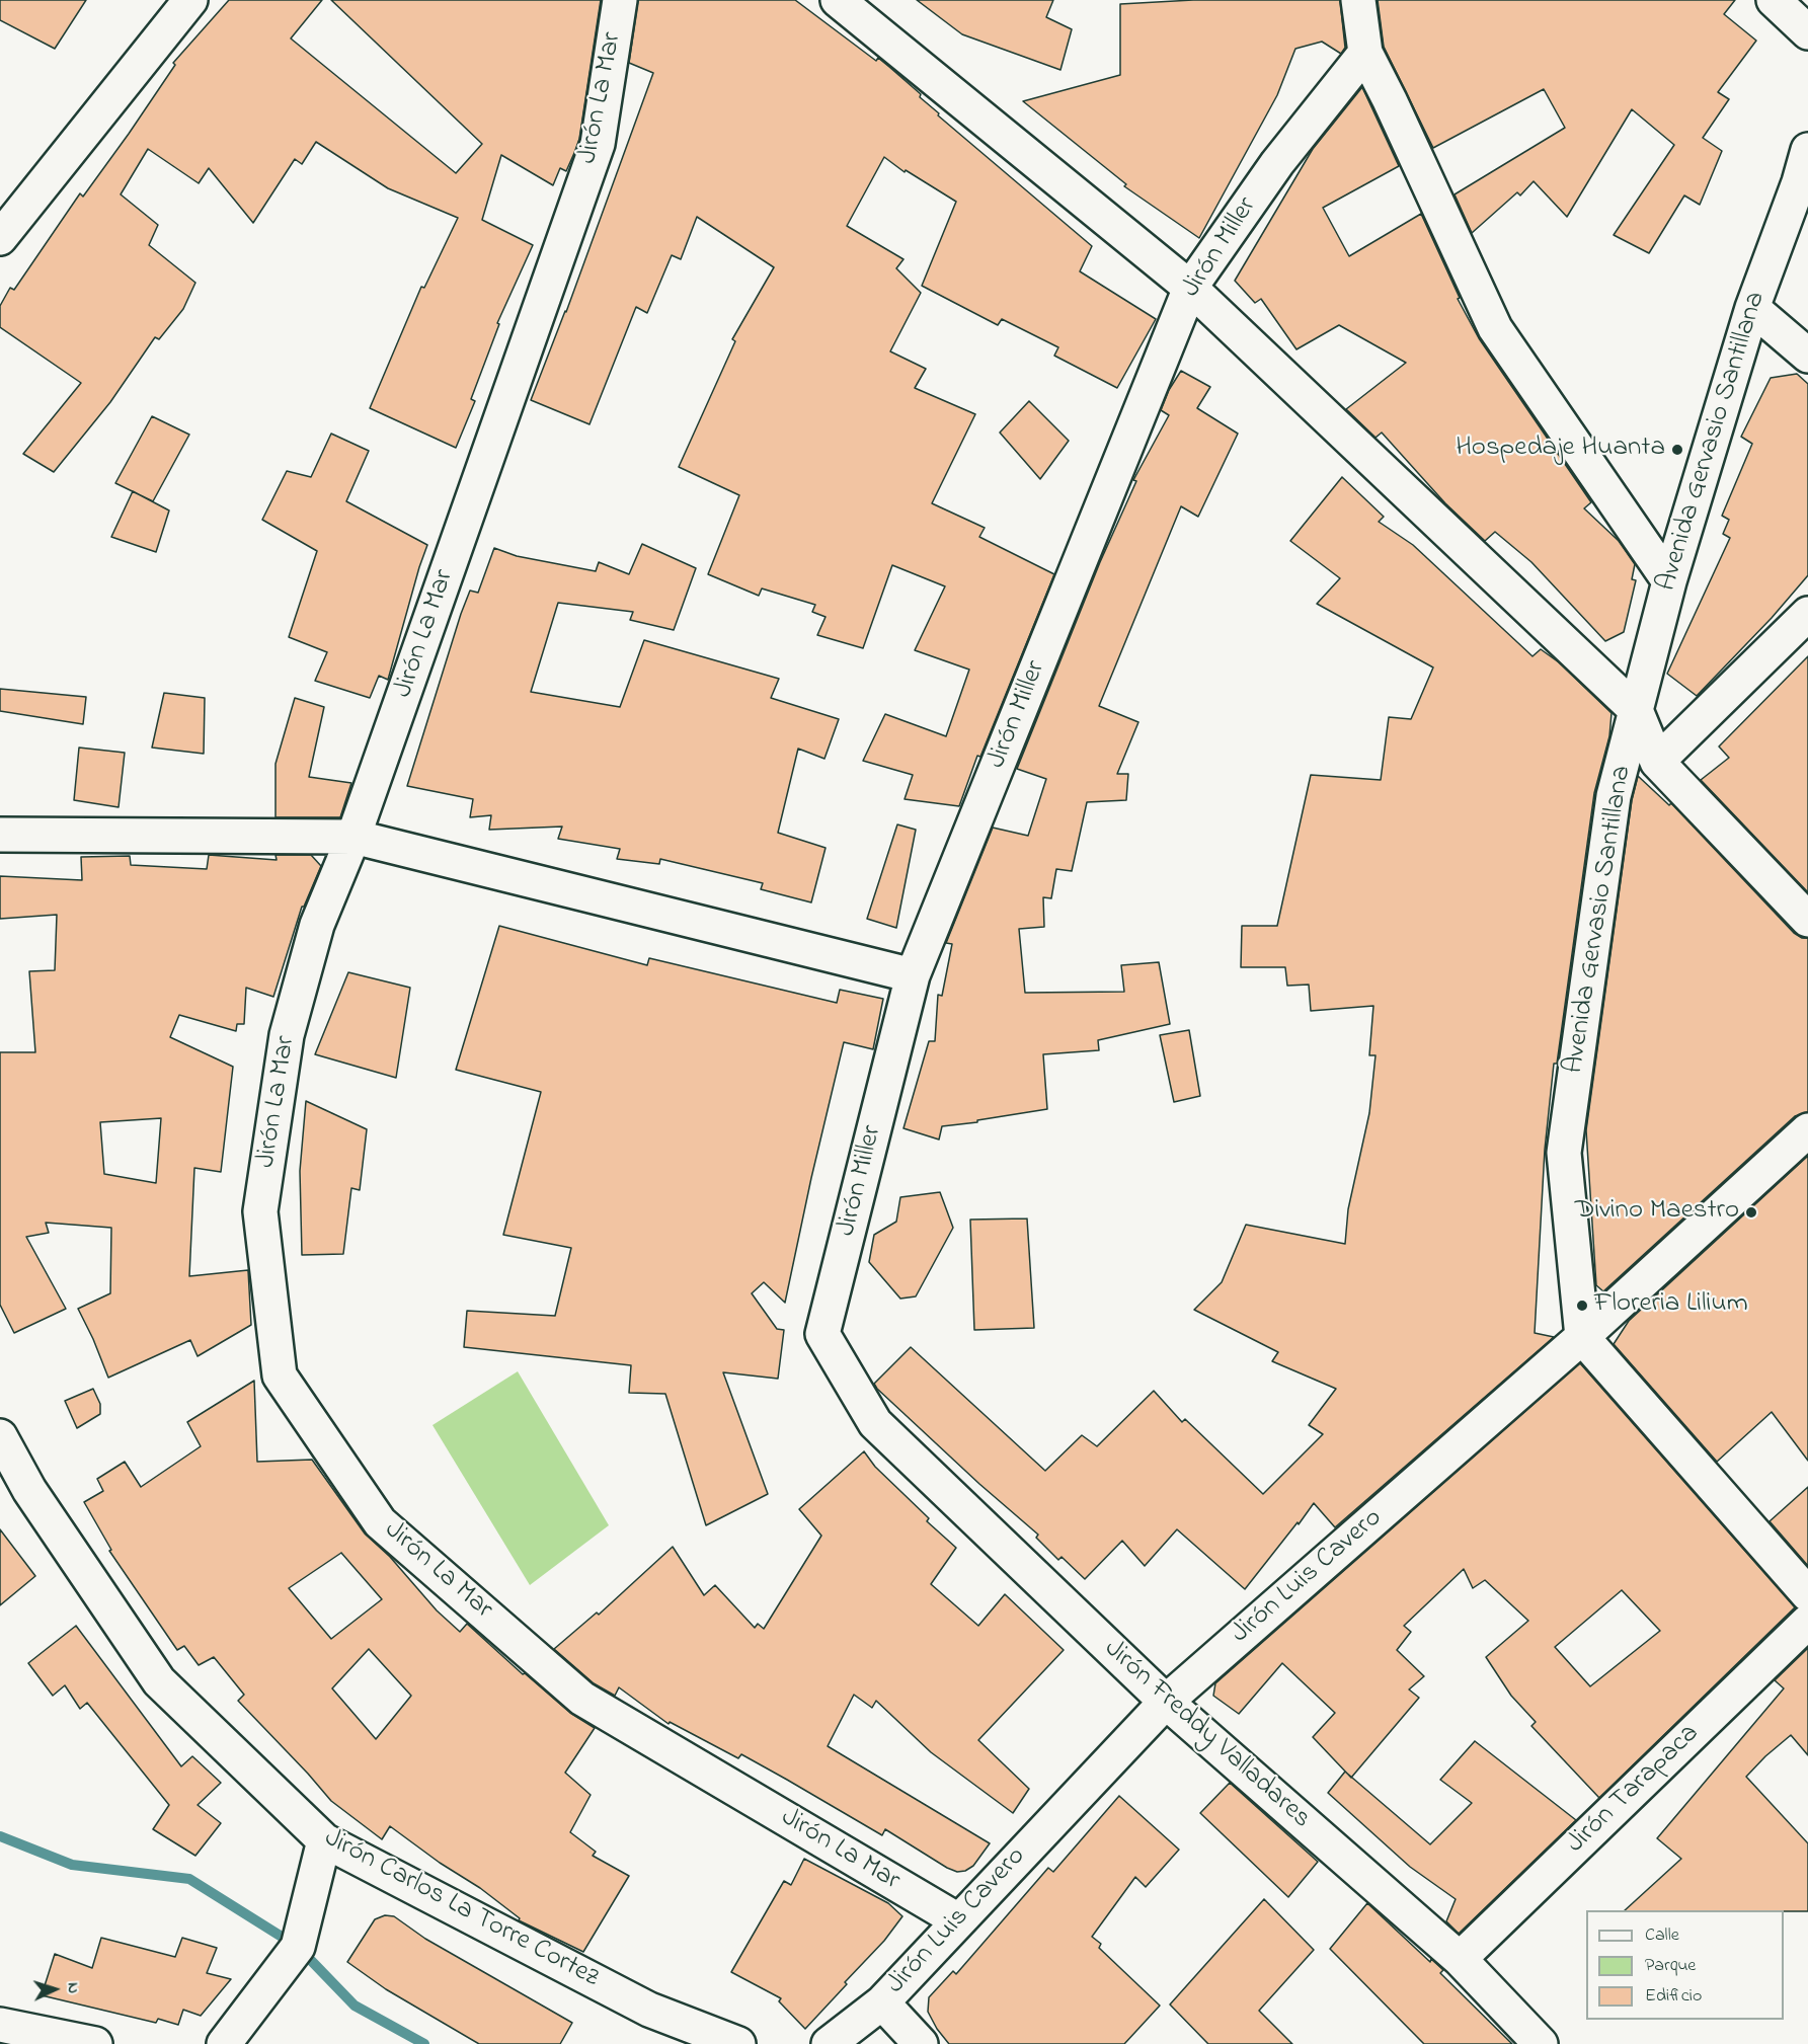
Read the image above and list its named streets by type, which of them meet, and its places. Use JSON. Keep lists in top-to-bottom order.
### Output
{
  "streets": {
    "street": [
      "Jirón La Mar",
      "Jirón Miller",
      "Avenida Gervasio Santillana",
      "Jirón Luis Cavero",
      "Jirón Freddy Valladares",
      "Jirón Tarapaca",
      "Jirón Carlos La Torre Cortez"
    ]
  },
  "crossings": [
    ["Jirón La Mar", "Jirón Luis Cavero"],
    ["Jirón Miller", "Jirón Freddy Valladares"],
    ["Avenida Gervasio Santillana", "Jirón Luis Cavero"],
    ["Jirón Luis Cavero", "Jirón Freddy Valladares"],
    ["Jirón Freddy Valladares", "Jirón Tarapaca"]
  ],
  "places": ["Hospedaje Huanta", "Divino Maestro", "Floreria Lilium"],
  "legend": ["Calle", "Parque", "Edificio"],
  "north": "right"
}
